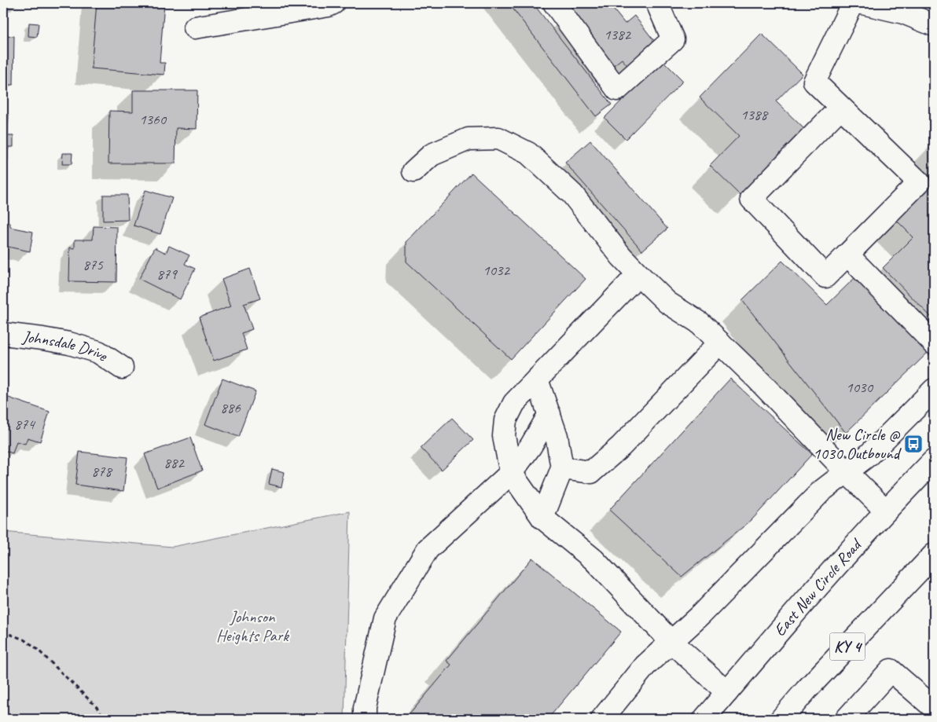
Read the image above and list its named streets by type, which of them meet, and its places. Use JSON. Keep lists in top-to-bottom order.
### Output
{
  "streets": {
    "main road": ["Johnsdale Drive", "East New Circle Road", "KY 4"]
  },
  "parks": ["Johnson Heights Park"],
  "places": {
    "bus stop": ["New Circle @ 1030 Outbound"]
  },
  "house_numbers": [
    "1382",
    "1388",
    "1360",
    "875",
    "1032",
    "879",
    "1030",
    "886",
    "874",
    "882",
    "878"
  ]
}
